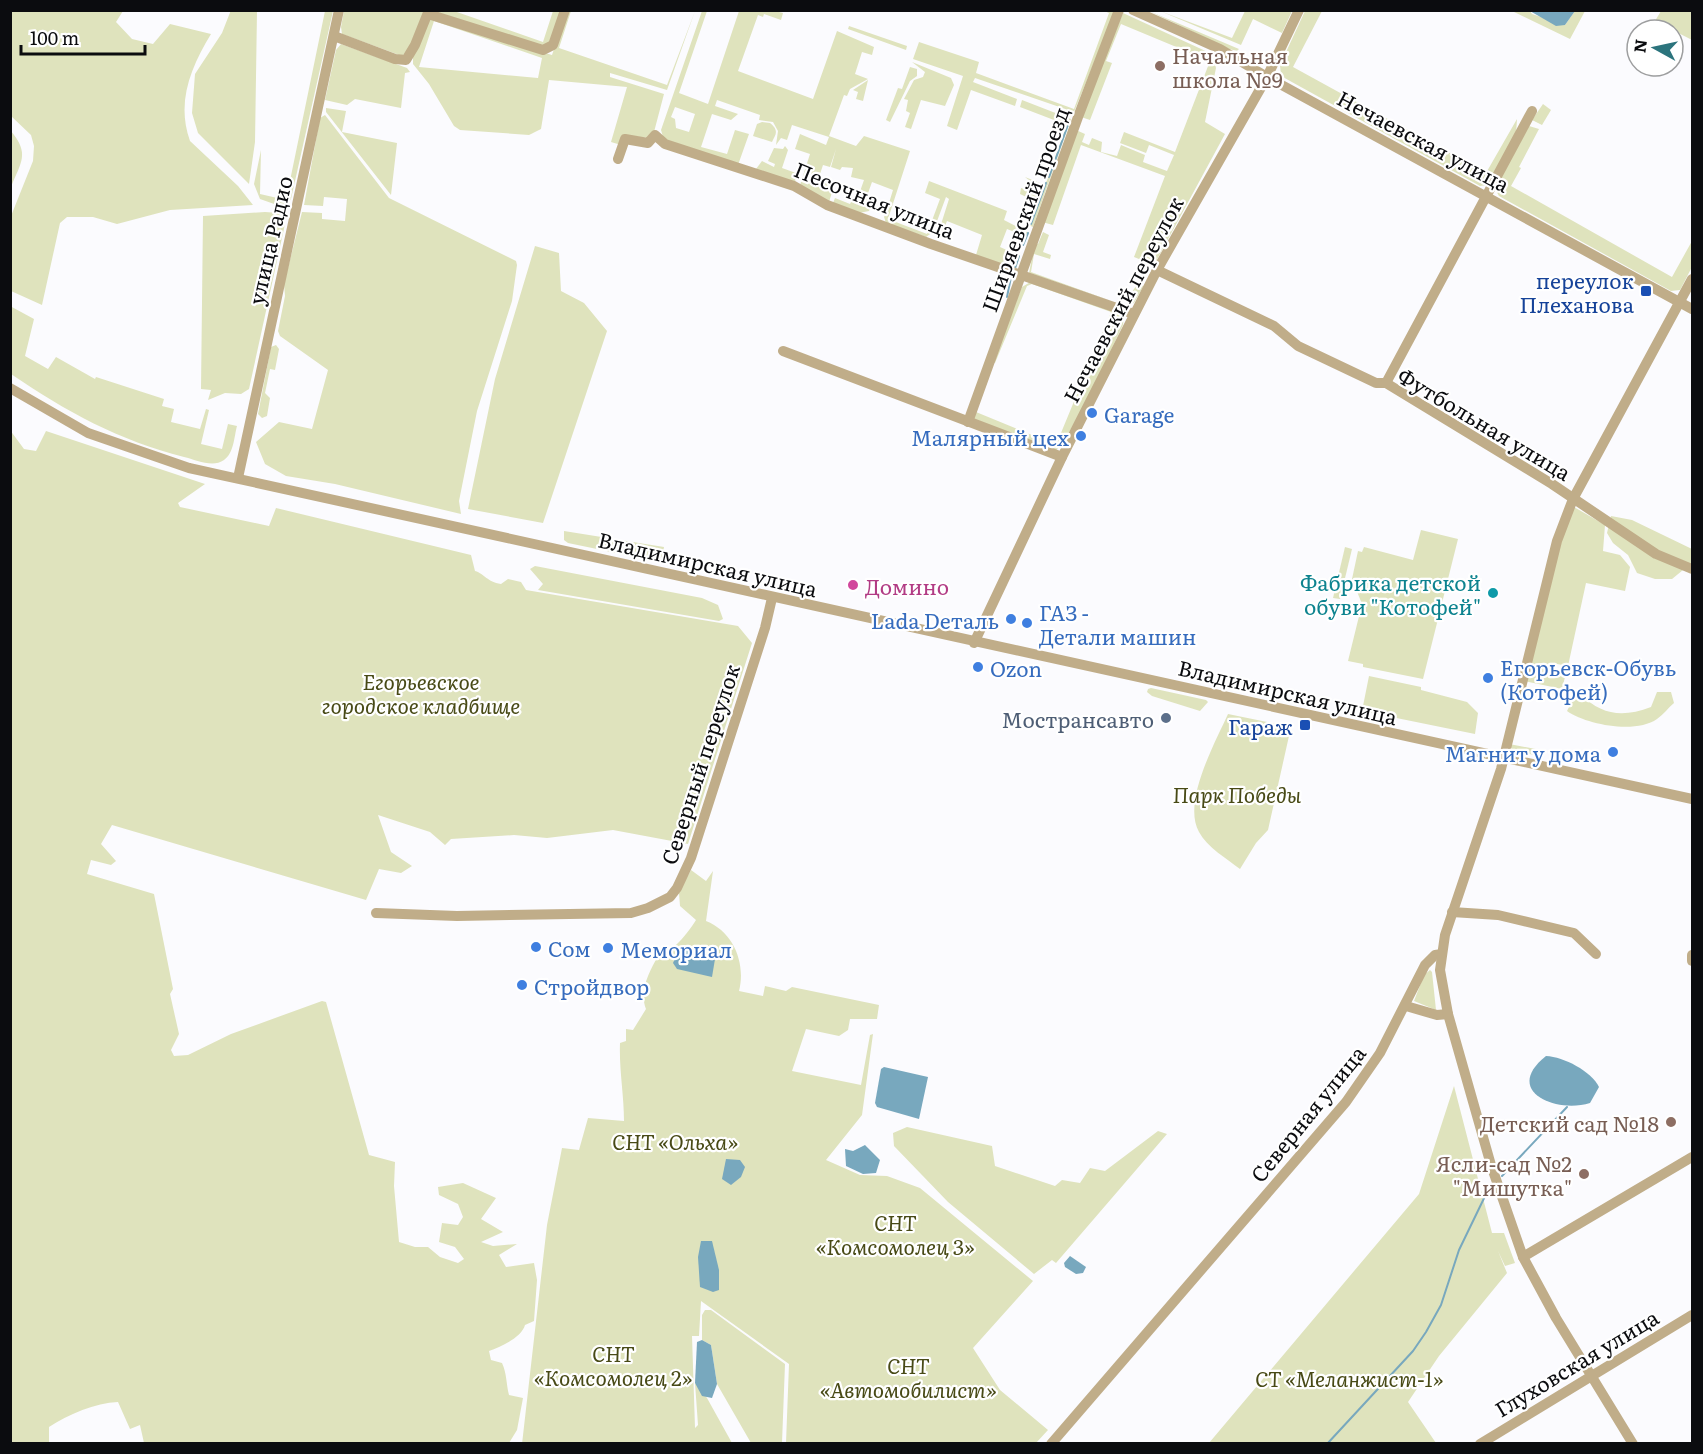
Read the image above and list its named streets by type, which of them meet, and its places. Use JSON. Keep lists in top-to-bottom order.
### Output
{
  "streets": {
    "street": [
      "Нечаевская улица",
      "Песочная улица",
      "Ширяевский проезд",
      "улица Радио",
      "Нечаевский переулок",
      "Футбольная улица",
      "Владимирская улица",
      "Северный переулок",
      "Северная улица",
      "Глуховская улица"
    ]
  },
  "crossings": [
    ["Нечаевская улица", "Нечаевский переулок"],
    ["Песочная улица", "Ширяевский проезд"],
    ["Песочная улица", "Нечаевский переулок"],
    ["улица Радио", "Владимирская улица"],
    ["Нечаевский переулок", "Футбольная улица"],
    ["Нечаевский переулок", "Владимирская улица"],
    ["Владимирская улица", "Северный переулок"]
  ],
  "parks": [
    "Егорьевское городское кладбище",
    "Парк Победы",
    "СНТ «Ольха»",
    "СНТ «Комсомолец 3»",
    "СНТ «Комсомолец 2»",
    "СНТ «Автомобилист»",
    "СТ «Меланжист-1»"
  ],
  "places": {
    "other": [
      "Начальная школа №9",
      "Garage",
      "Малярный цех",
      "Домино",
      "Фабрика детской обуви \"Котофей\"",
      "Lada Dеталь",
      "ГАЗ - Детали машин",
      "Ozon",
      "Егорьевск-Обувь (Котофей)",
      "Мострансавто",
      "Магнит у дома",
      "Сом",
      "Мемориал",
      "Стройдвор",
      "Детский сад №18",
      "Ясли-сад №2 \"Мишутка\""
    ],
    "transit": ["переулок Плеханова", "Гараж"]
  },
  "scale_bar": "100 m",
  "north": "left"
}
